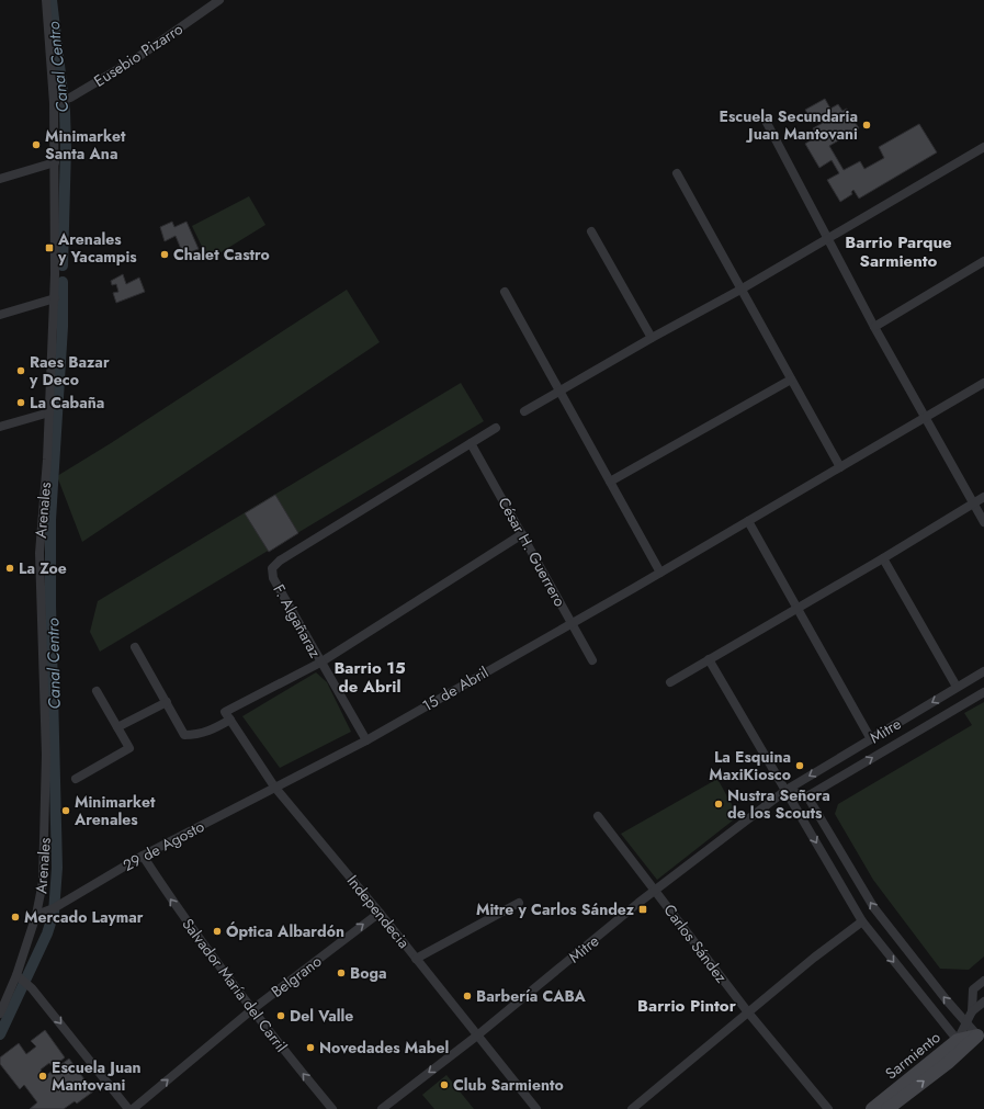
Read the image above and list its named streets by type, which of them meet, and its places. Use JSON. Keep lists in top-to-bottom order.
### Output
{
  "streets": {
    "main road": ["Sarmiento"],
    "street": [
      "Eusebio Pizarro",
      "Arenales",
      "César H. Guerrero",
      "F. Algañaraz",
      "15 de Abril",
      "Mitre",
      "29 de Agosto",
      "Independecia",
      "Carlos Sández",
      "Belgrano",
      "Salvador María del Carril"
    ]
  },
  "crossings": [
    ["Eusebio Pizarro", "Arenales"],
    ["Arenales", "29 de Agosto"],
    ["César H. Guerrero", "F. Algañaraz"],
    ["César H. Guerrero", "15 de Abril"],
    ["F. Algañaraz", "15 de Abril"],
    ["15 de Abril", "29 de Agosto"],
    ["15 de Abril", "Independecia"],
    ["Mitre", "Independecia"],
    ["Mitre", "Carlos Sández"],
    ["29 de Agosto", "Independecia"],
    ["29 de Agosto", "Salvador María del Carril"],
    ["Independecia", "Belgrano"],
    ["Belgrano", "Salvador María del Carril"]
  ],
  "one_way": ["Belgrano", "Salvador María del Carril"],
  "districts": ["Barrio Parque Sarmiento", "Barrio 15 de Abril", "Barrio Pintor"],
  "water": ["Canal Centro"],
  "places": {
    "other": [
      "Escuela Secundaria Juan Mantovani",
      "Minimarket Santa Ana",
      "Chalet Castro",
      "Raes Bazar y Deco",
      "La Cabaña",
      "La Zoe",
      "La Esquina MaxiKiosco",
      "Nustra Señora de los Scouts",
      "Minimarket Arenales",
      "Mercado Laymar",
      "Óptica Albardón",
      "Boga",
      "Barbería CABA",
      "Del Valle",
      "Novedades Mabel",
      "Escuela Juan Mantovani",
      "Club Sarmiento"
    ],
    "transit": ["Arenales y Yacampis", "Mitre y Carlos Sández"]
  }
}
